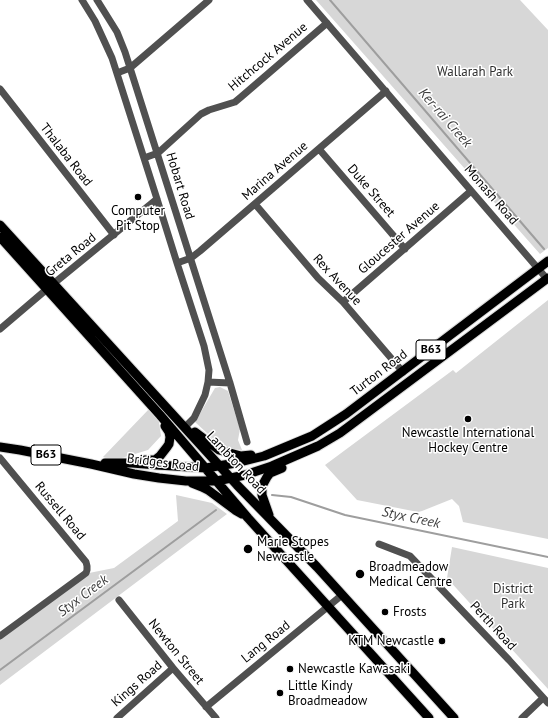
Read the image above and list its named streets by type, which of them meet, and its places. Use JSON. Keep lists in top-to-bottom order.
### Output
{
  "streets": {
    "main road": [
      "B63",
      "Turton Road",
      "Bridges Road",
      "Lambton Road"
    ],
    "street": [
      "Hitchcock Avenue",
      "Thalaba Road",
      "Marina Avenue",
      "Hobart Road",
      "Duke Street",
      "Monash Road",
      "Gloucester Avenue",
      "Greta Road",
      "Rex Avenue",
      "Russell Road",
      "Perth Road",
      "Lang Road",
      "Newton Street",
      "Kings Road"
    ]
  },
  "crossings": [
    ["Hitchcock Avenue", "Hobart Road"],
    ["Hitchcock Avenue", "Monash Road"],
    ["Thalaba Road", "Greta Road"],
    ["Marina Avenue", "Hobart Road"],
    ["Marina Avenue", "Duke Street"],
    ["Marina Avenue", "Monash Road"],
    ["Marina Avenue", "Rex Avenue"],
    ["Hobart Road", "Greta Road"],
    ["Hobart Road", "Lambton Road"],
    ["Duke Street", "Gloucester Avenue"],
    ["Monash Road", "Gloucester Avenue"],
    ["Monash Road", "Turton Road"],
    ["Gloucester Avenue", "Rex Avenue"],
    ["Greta Road", "Lambton Road"],
    ["Rex Avenue", "Turton Road"],
    ["Turton Road", "Bridges Road"],
    ["Turton Road", "Lambton Road"],
    ["Bridges Road", "Lambton Road"],
    ["Lambton Road", "Lang Road"],
    ["Lang Road", "Newton Street"],
    ["Newton Street", "Kings Road"]
  ],
  "water": ["Ker-rai Creek", "Styx Creek"],
  "parks": ["Wallarah Park", "District Park"],
  "places": [
    "Computer Pit Stop",
    "Newcastle International Hockey Centre",
    "Marie Stopes Newcastle",
    "Broadmeadow Medical Centre",
    "Frosts",
    "KTM Newcastle",
    "Newcastle Kawasaki",
    "Little Kindy Broadmeadow"
  ]
}
